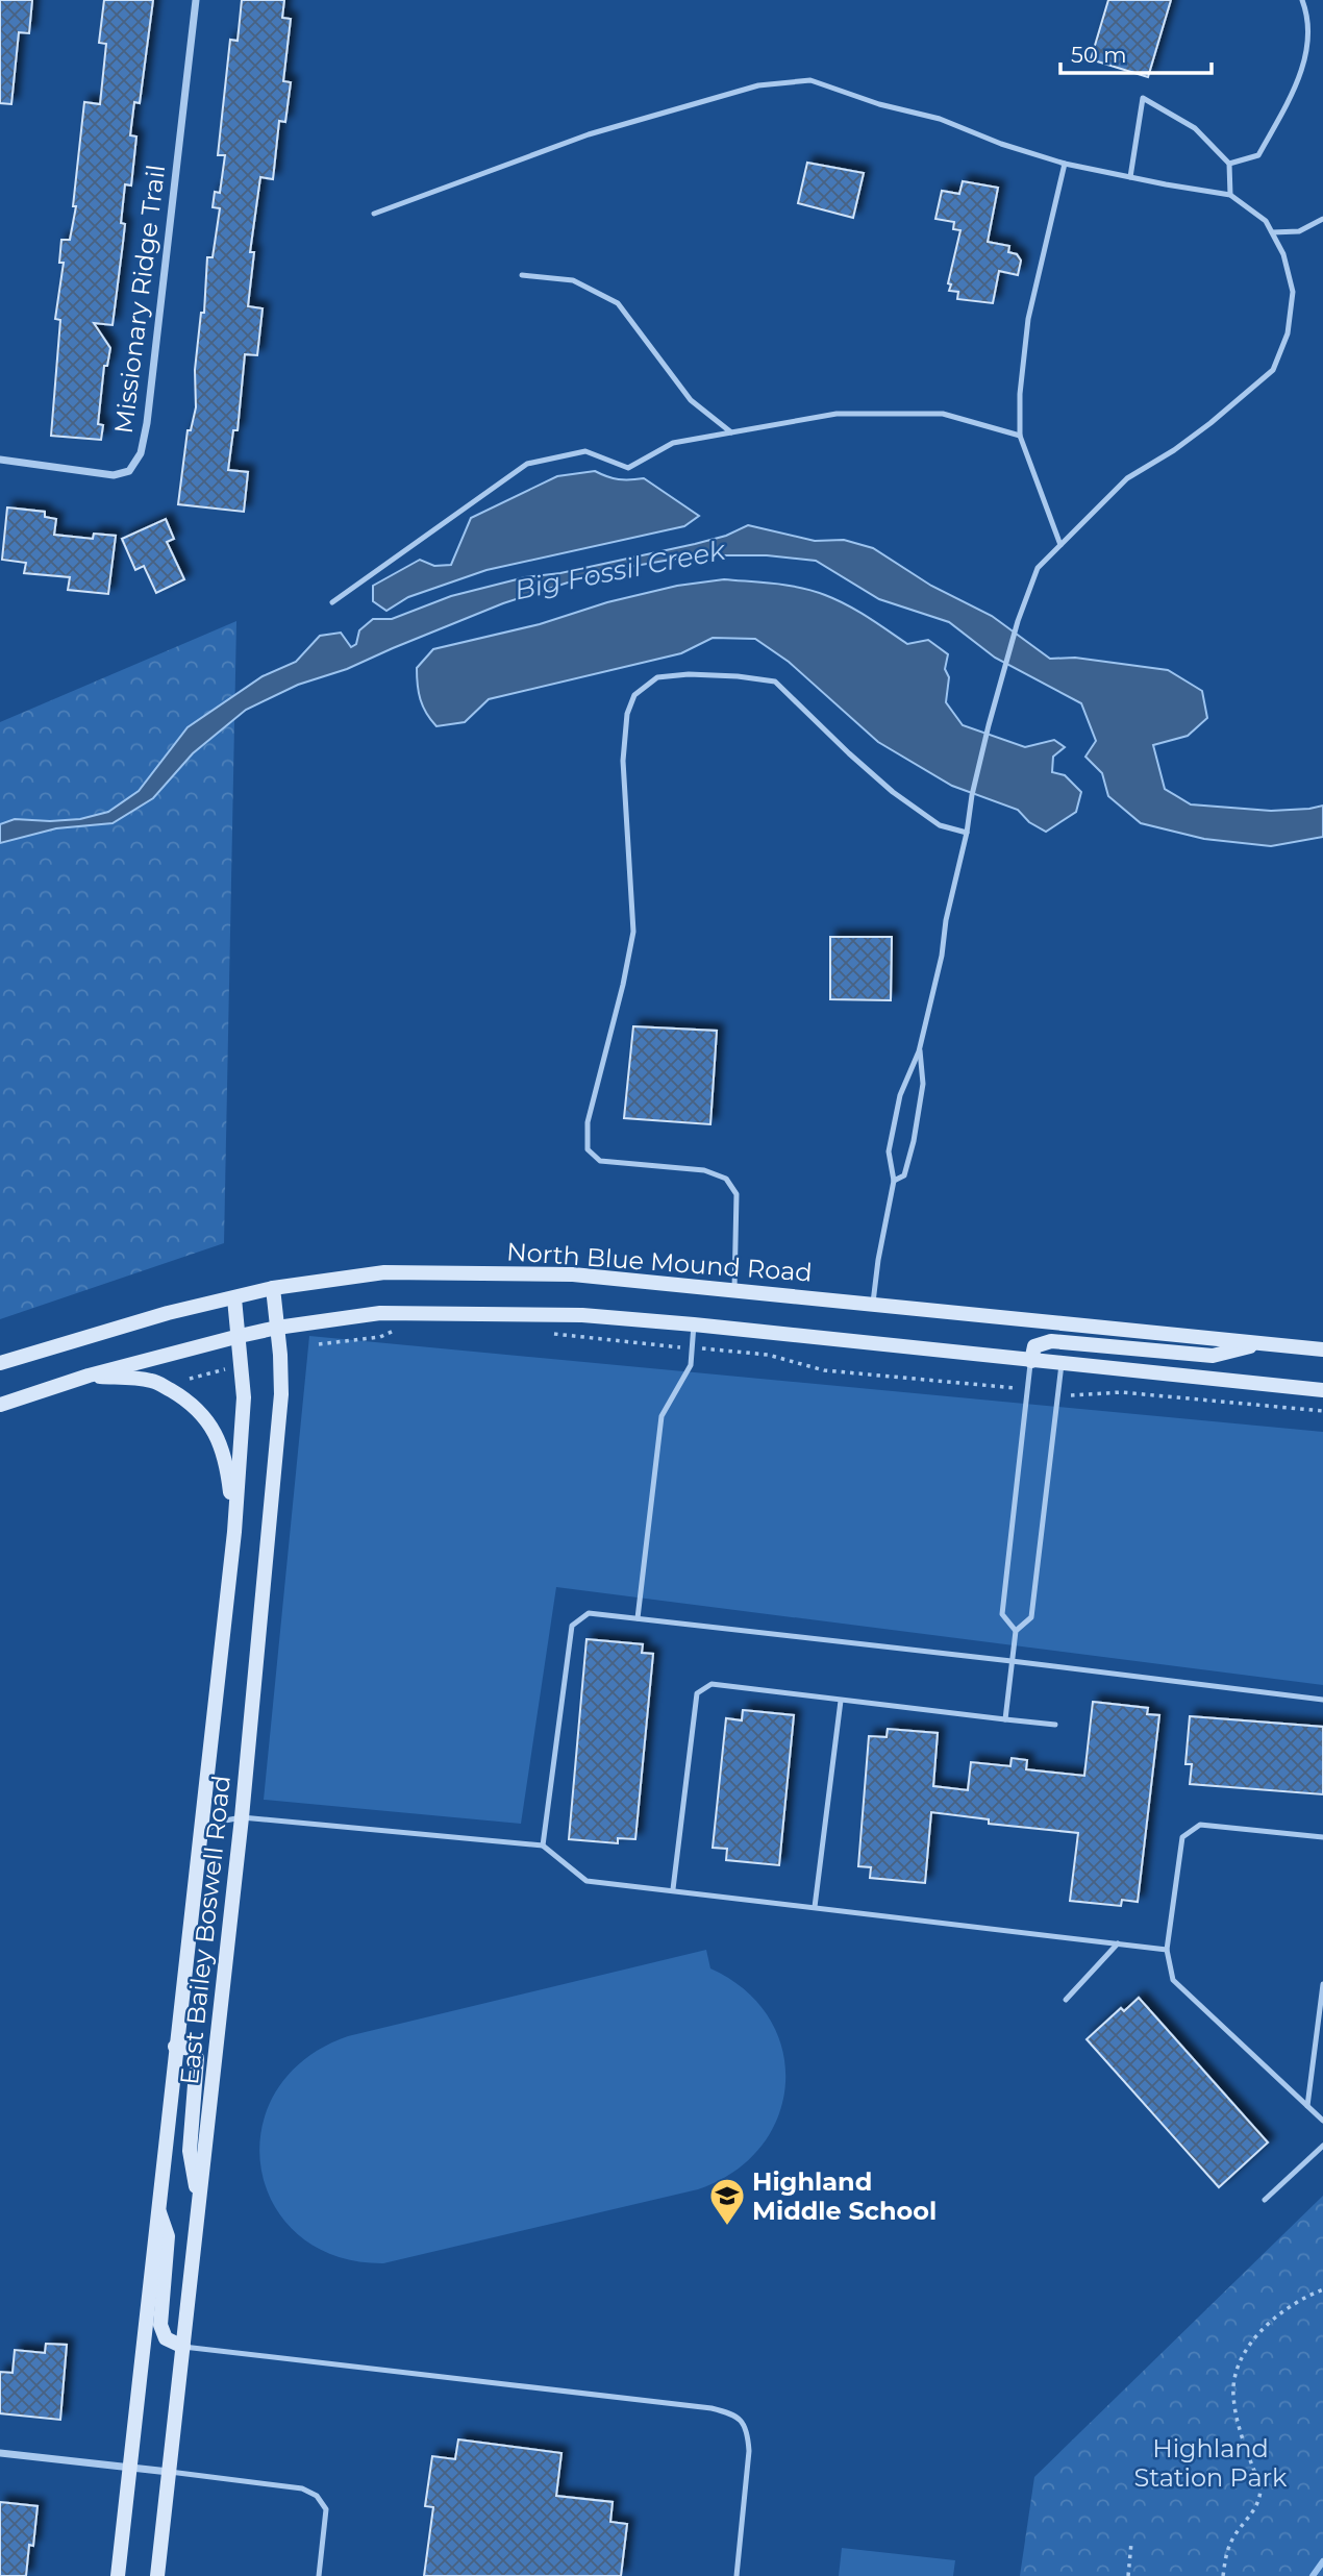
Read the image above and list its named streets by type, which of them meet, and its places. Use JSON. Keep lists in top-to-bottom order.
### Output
{
  "streets": {
    "main road": ["North Blue Mound Road", "East Bailey Boswell Road"],
    "street": ["Missionary Ridge Trail"]
  },
  "crossings": [
    ["North Blue Mound Road", "East Bailey Boswell Road"]
  ],
  "water": ["Big Fossil Creek"],
  "parks": ["Highland Station Park"],
  "places": {
    "school or university": ["Highland Middle School"]
  },
  "scale_bar": "50 m"
}
